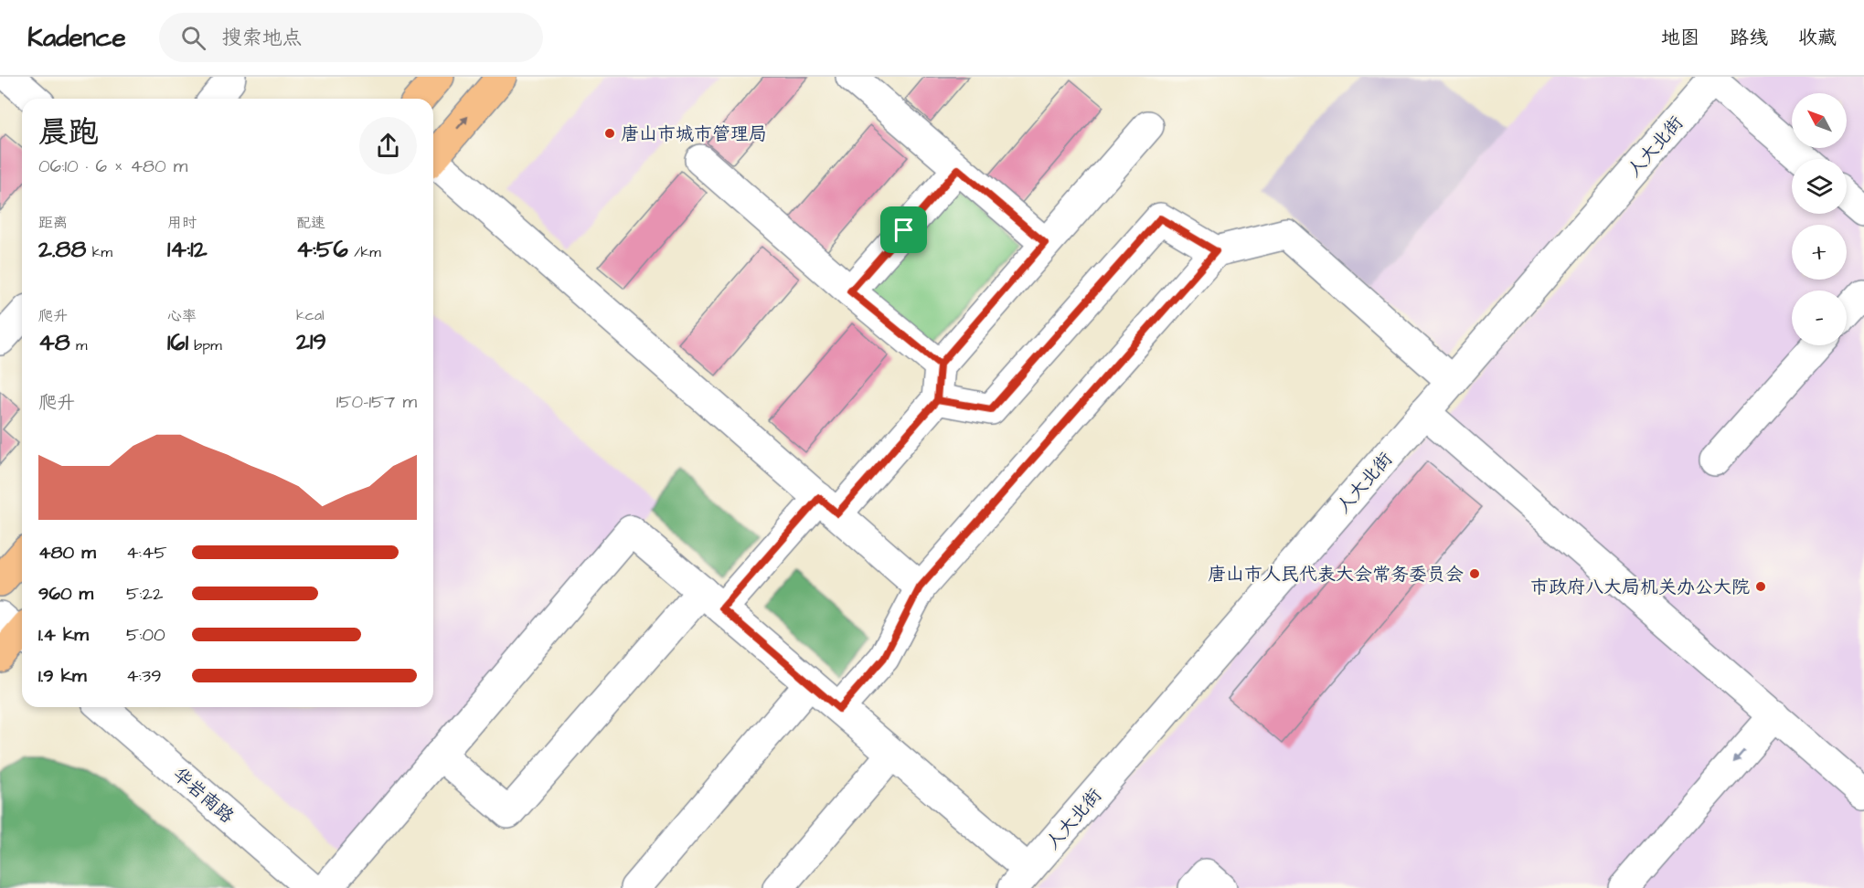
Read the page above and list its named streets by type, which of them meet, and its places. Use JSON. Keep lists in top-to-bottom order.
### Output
{
  "streets": {
    "street": ["人大北街", "华岩南路"]
  },
  "places": ["唐山市城市管理局", "唐山市人民代表大会常务委员会", "市政府八大局机关办公大院"],
  "north": "top left",
  "page": {
    "header": "Kadence",
    "search": "搜索地点",
    "nav": ["地图", "路线", "收藏"],
    "map_buttons": ["+", "−"],
    "heading": ["晨跑", "06:10 · 6 × 480 m"],
    "stats": [
      ["距离", "2.88 km"],
      ["用时", "14:12"],
      ["配速", "4:56 /km"],
      ["爬升", "48 m"],
      ["心率", "161 bpm"],
      ["kcal", "219"]
    ],
    "chart": ["爬升", "150–157 m"],
    "list": [
      {
        "name": "480 m",
        "note": "4:45"
      },
      {
        "name": "960 m",
        "note": "5:22"
      },
      {
        "name": "1.4 km",
        "note": "5:00"
      },
      {
        "name": "1.9 km",
        "note": "4:39"
      }
    ]
  }
}
